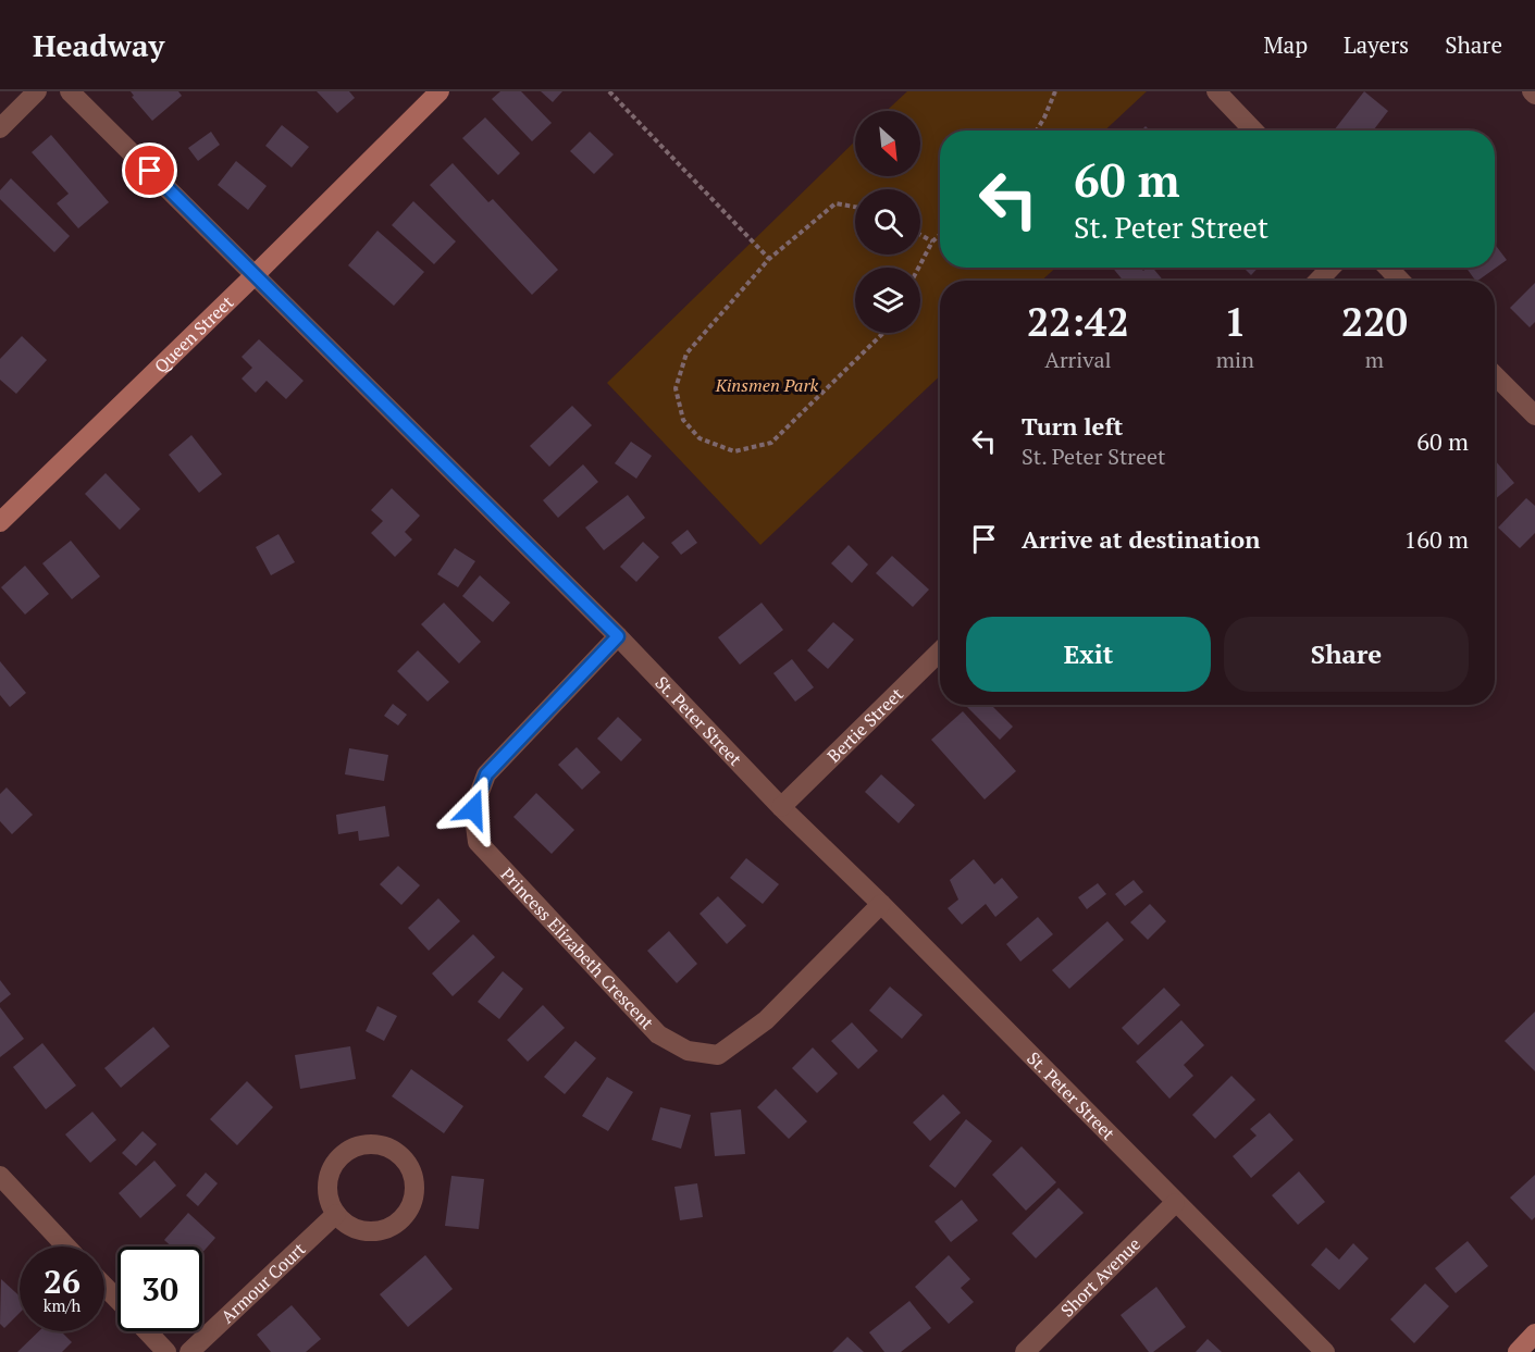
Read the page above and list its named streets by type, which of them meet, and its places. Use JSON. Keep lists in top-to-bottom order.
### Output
{
  "streets": {
    "main road": ["Queen Street"],
    "street": [
      "St. Peter Street",
      "Bertie Street",
      "Princess Elizabeth Crescent",
      "Short Avenue",
      "Armour Court"
    ]
  },
  "crossings": [
    ["Queen Street", "St. Peter Street"],
    ["St. Peter Street", "Bertie Street"],
    ["St. Peter Street", "Princess Elizabeth Crescent"],
    ["St. Peter Street", "Short Avenue"]
  ],
  "parks": ["Kinsmen Park"],
  "north": "bottom right",
  "page": {
    "header": "Headway",
    "nav": ["Map", "Layers", "Share"],
    "turn": ["60 m", "St. Peter Street"],
    "eta": [
      "22:42",
      "Arrival",
      "1",
      "min",
      "220",
      "m"
    ],
    "list": [
      {
        "name": "Turn left",
        "note": "St. Peter Street",
        "value": "60 m"
      },
      {
        "name": "Arrive at destination",
        "value": "160 m"
      }
    ],
    "buttons": ["Exit", "Share"],
    "speed": "26 km/h",
    "limit": "30"
  }
}
